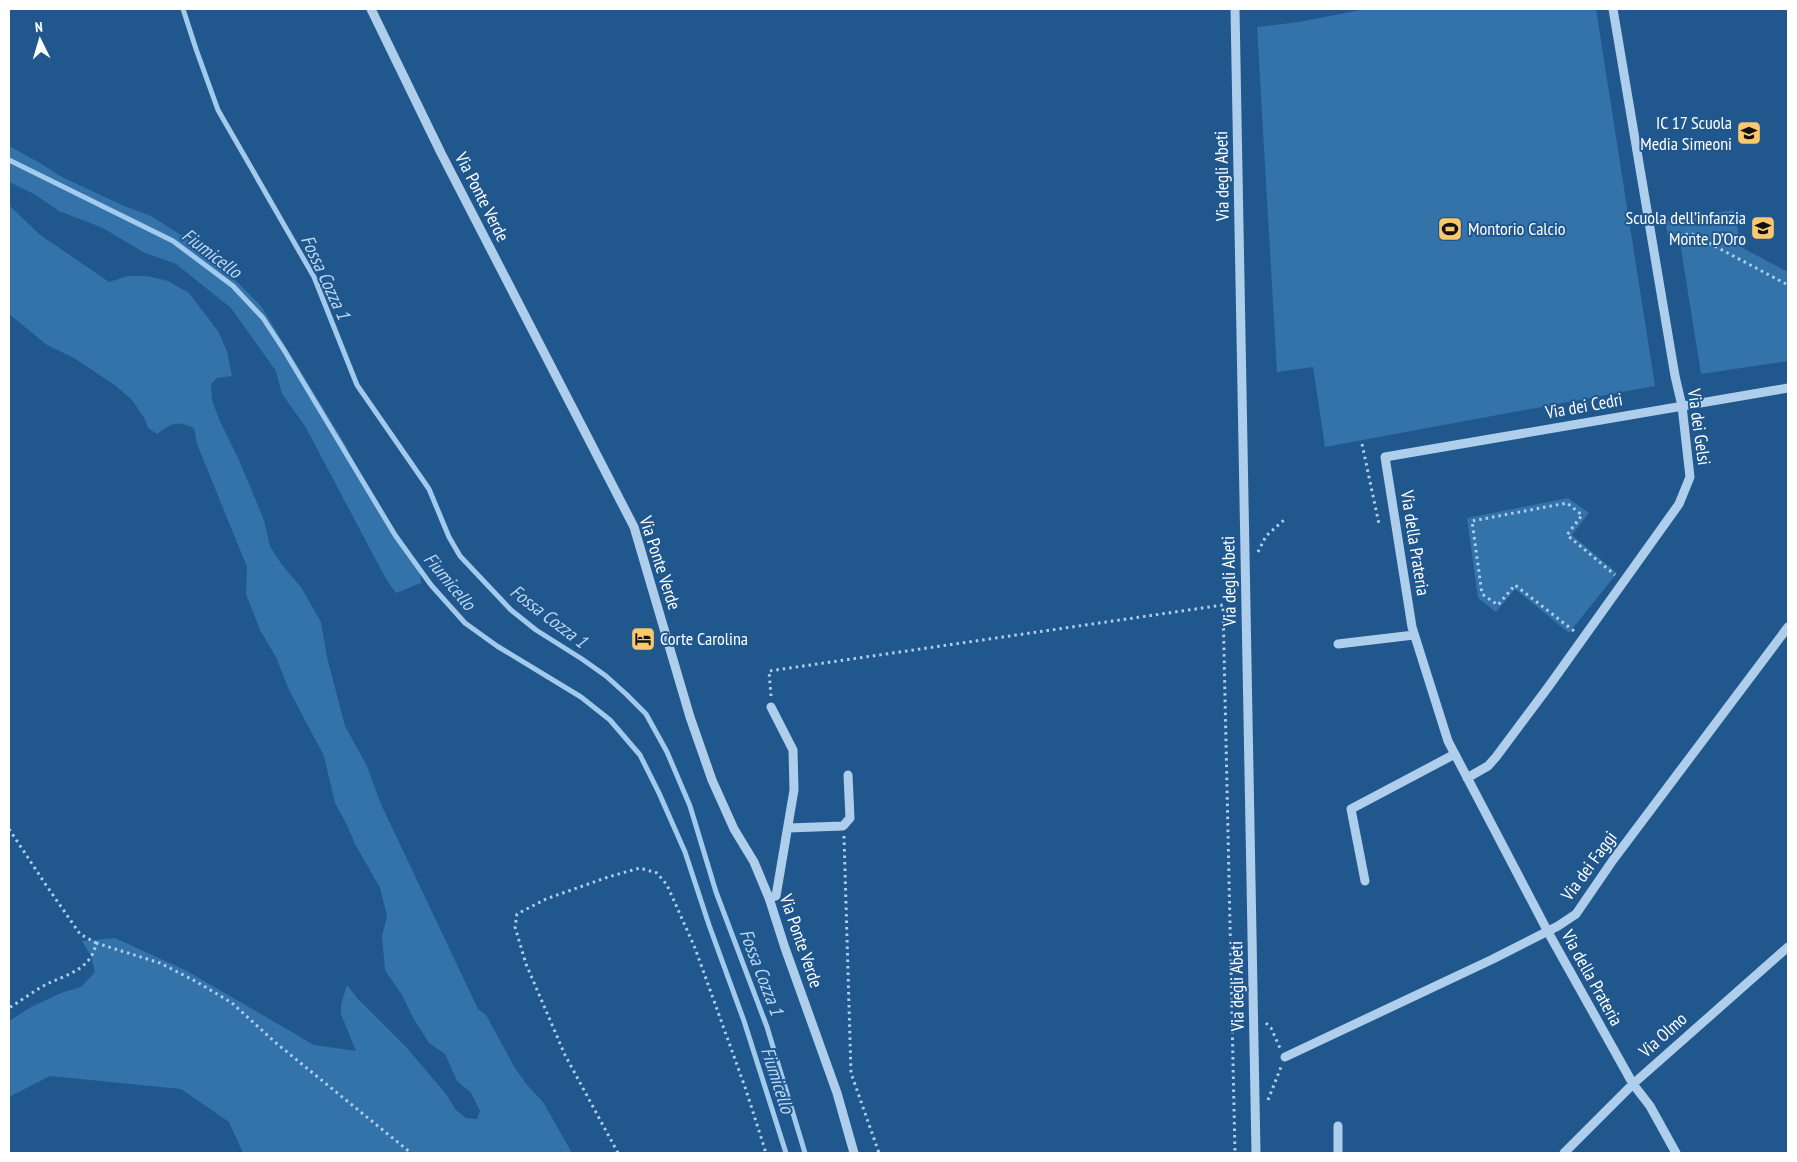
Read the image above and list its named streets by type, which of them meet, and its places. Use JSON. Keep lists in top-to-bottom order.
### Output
{
  "streets": {
    "street": [
      "Via degli Abeti",
      "Via Ponte Verde",
      "Via dei Cedri",
      "Via dei Gelsi",
      "Via della Prateria",
      "Via dei Faggi",
      "Via Olmo"
    ]
  },
  "crossings": [
    ["Via dei Cedri", "Via dei Gelsi"],
    ["Via dei Cedri", "Via della Prateria"],
    ["Via dei Gelsi", "Via della Prateria"],
    ["Via della Prateria", "Via dei Faggi"],
    ["Via della Prateria", "Via Olmo"]
  ],
  "water": ["Fiumicello", "Fossa Cozza 1"],
  "places": {
    "school or university": ["IC 17 Scuola Media Simeoni", "Scuola dell’infanzia Monte D’Oro"],
    "sports": ["Montorio Calcio"],
    "hotel": ["Corte Carolina"]
  },
  "north": "top"
}
